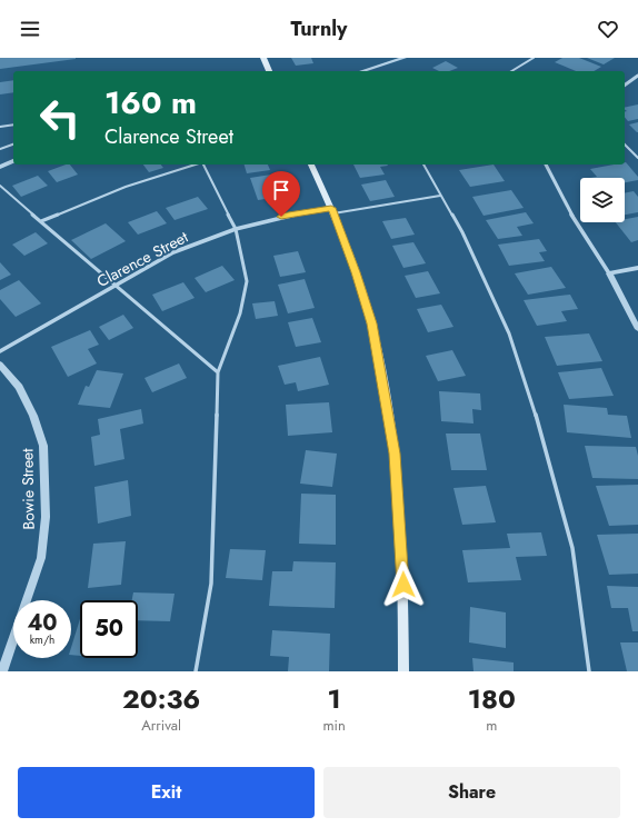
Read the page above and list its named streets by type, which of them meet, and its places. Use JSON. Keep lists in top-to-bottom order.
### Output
{
  "streets": {
    "street": ["Clarence Street", "Bowie Street"]
  },
  "page": {
    "header": "Turnly",
    "turn": ["160 m", "Clarence Street"],
    "speed": "40 km/h",
    "limit": "50",
    "eta": [
      "20:36",
      "Arrival",
      "1",
      "min",
      "180",
      "m"
    ],
    "buttons": ["Exit", "Share"]
  }
}
